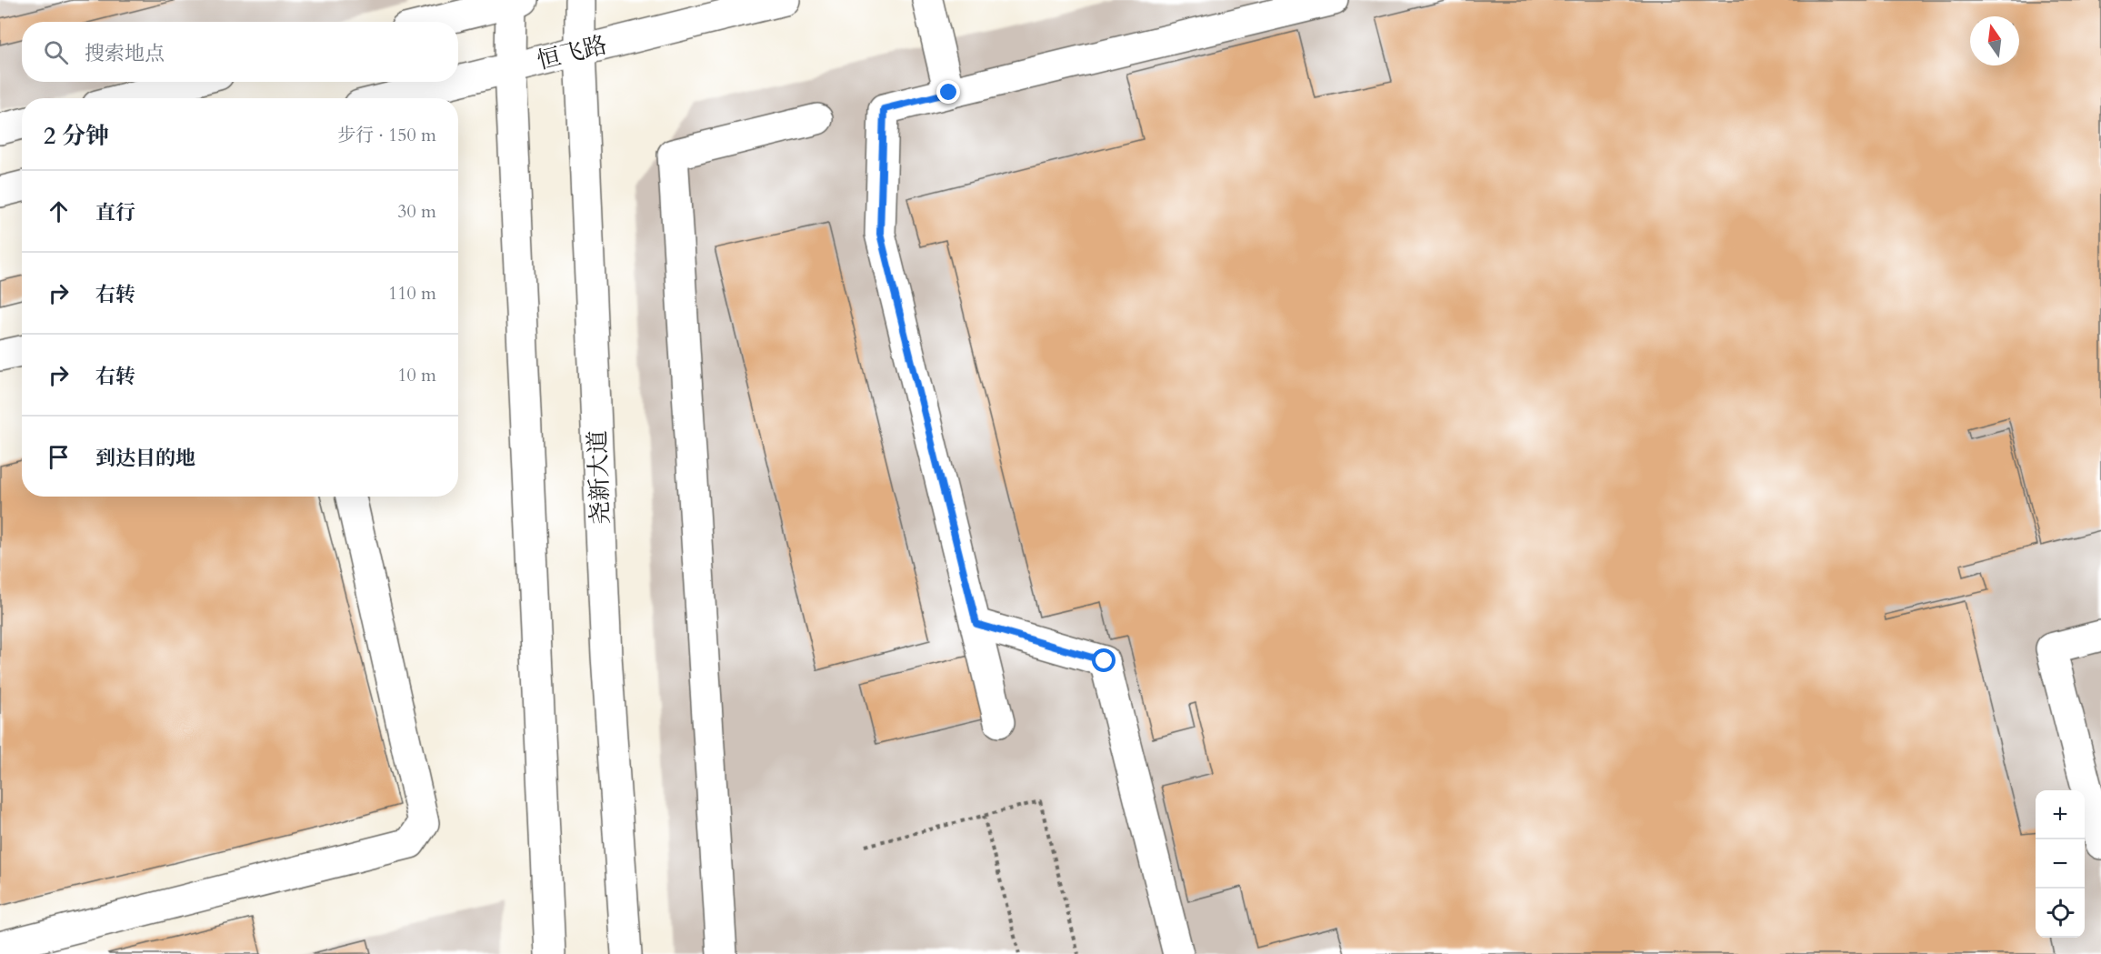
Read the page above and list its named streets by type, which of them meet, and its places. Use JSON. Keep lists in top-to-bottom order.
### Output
{
  "streets": {
    "main road": ["恒飞路", "尧新大道"]
  },
  "crossings": [
    ["恒飞路", "尧新大道"]
  ],
  "north": "top",
  "page": {
    "search": "搜索地点",
    "heading": ["2 分钟", "步行 · 150 m"],
    "list": [
      ["直行", "30 m"],
      ["右转", "110 m"],
      ["右转", "10 m"],
      "到达目的地"
    ],
    "map_buttons": ["+", "−"]
  }
}
